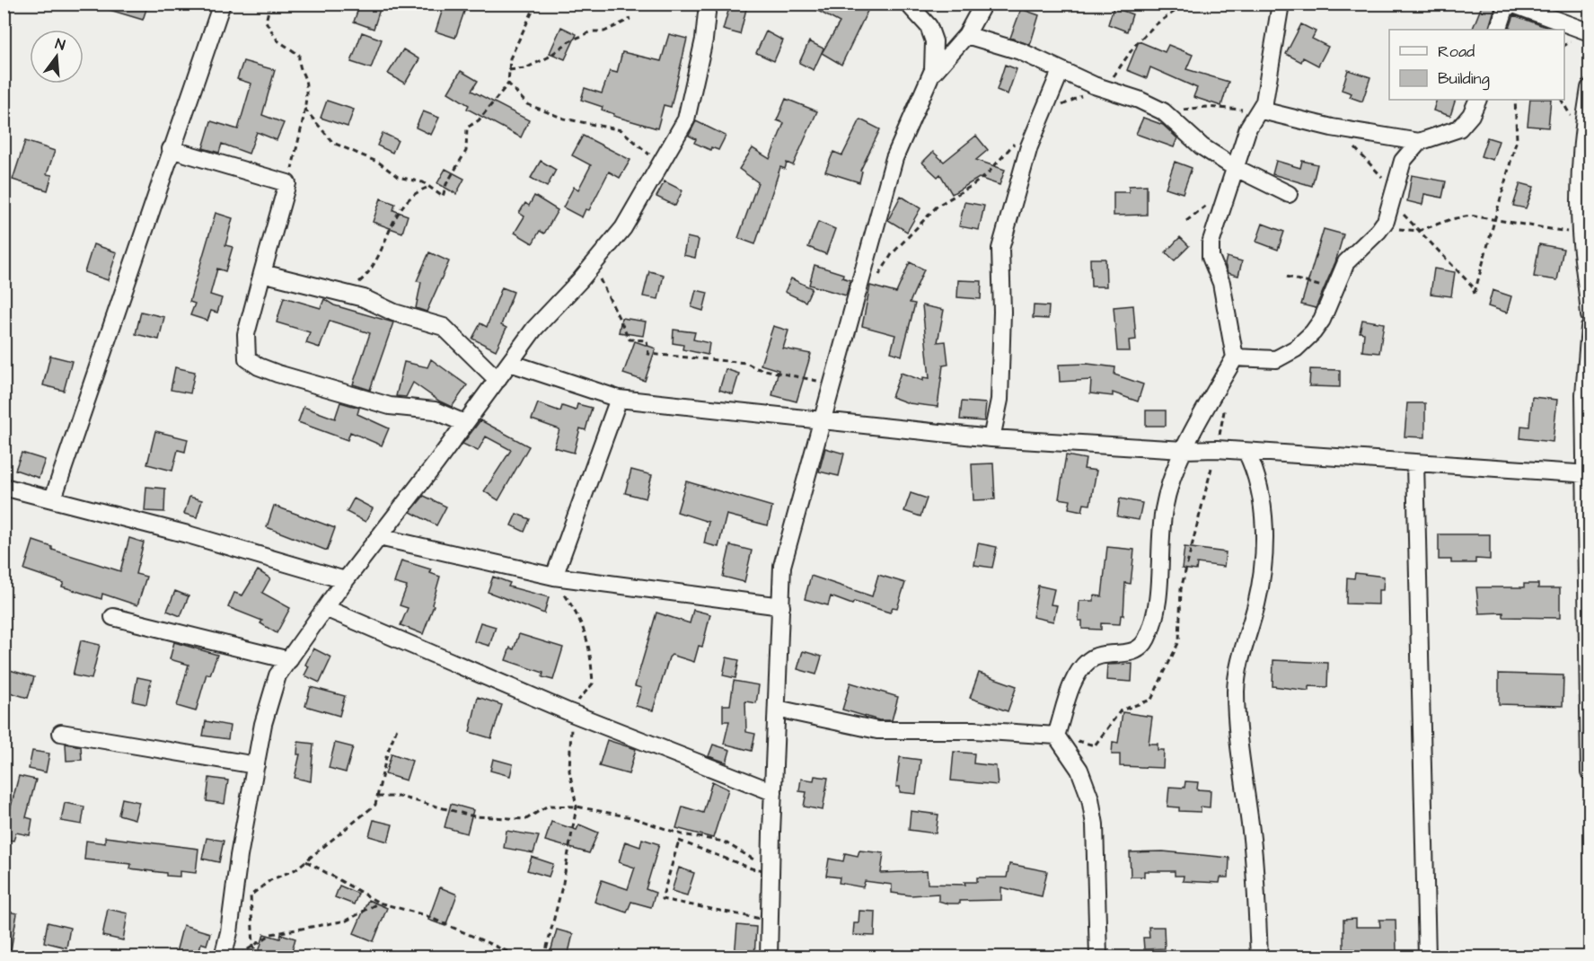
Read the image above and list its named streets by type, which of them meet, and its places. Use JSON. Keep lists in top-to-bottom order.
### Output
{
  "legend": ["Road", "Building"],
  "north": "top"
}
